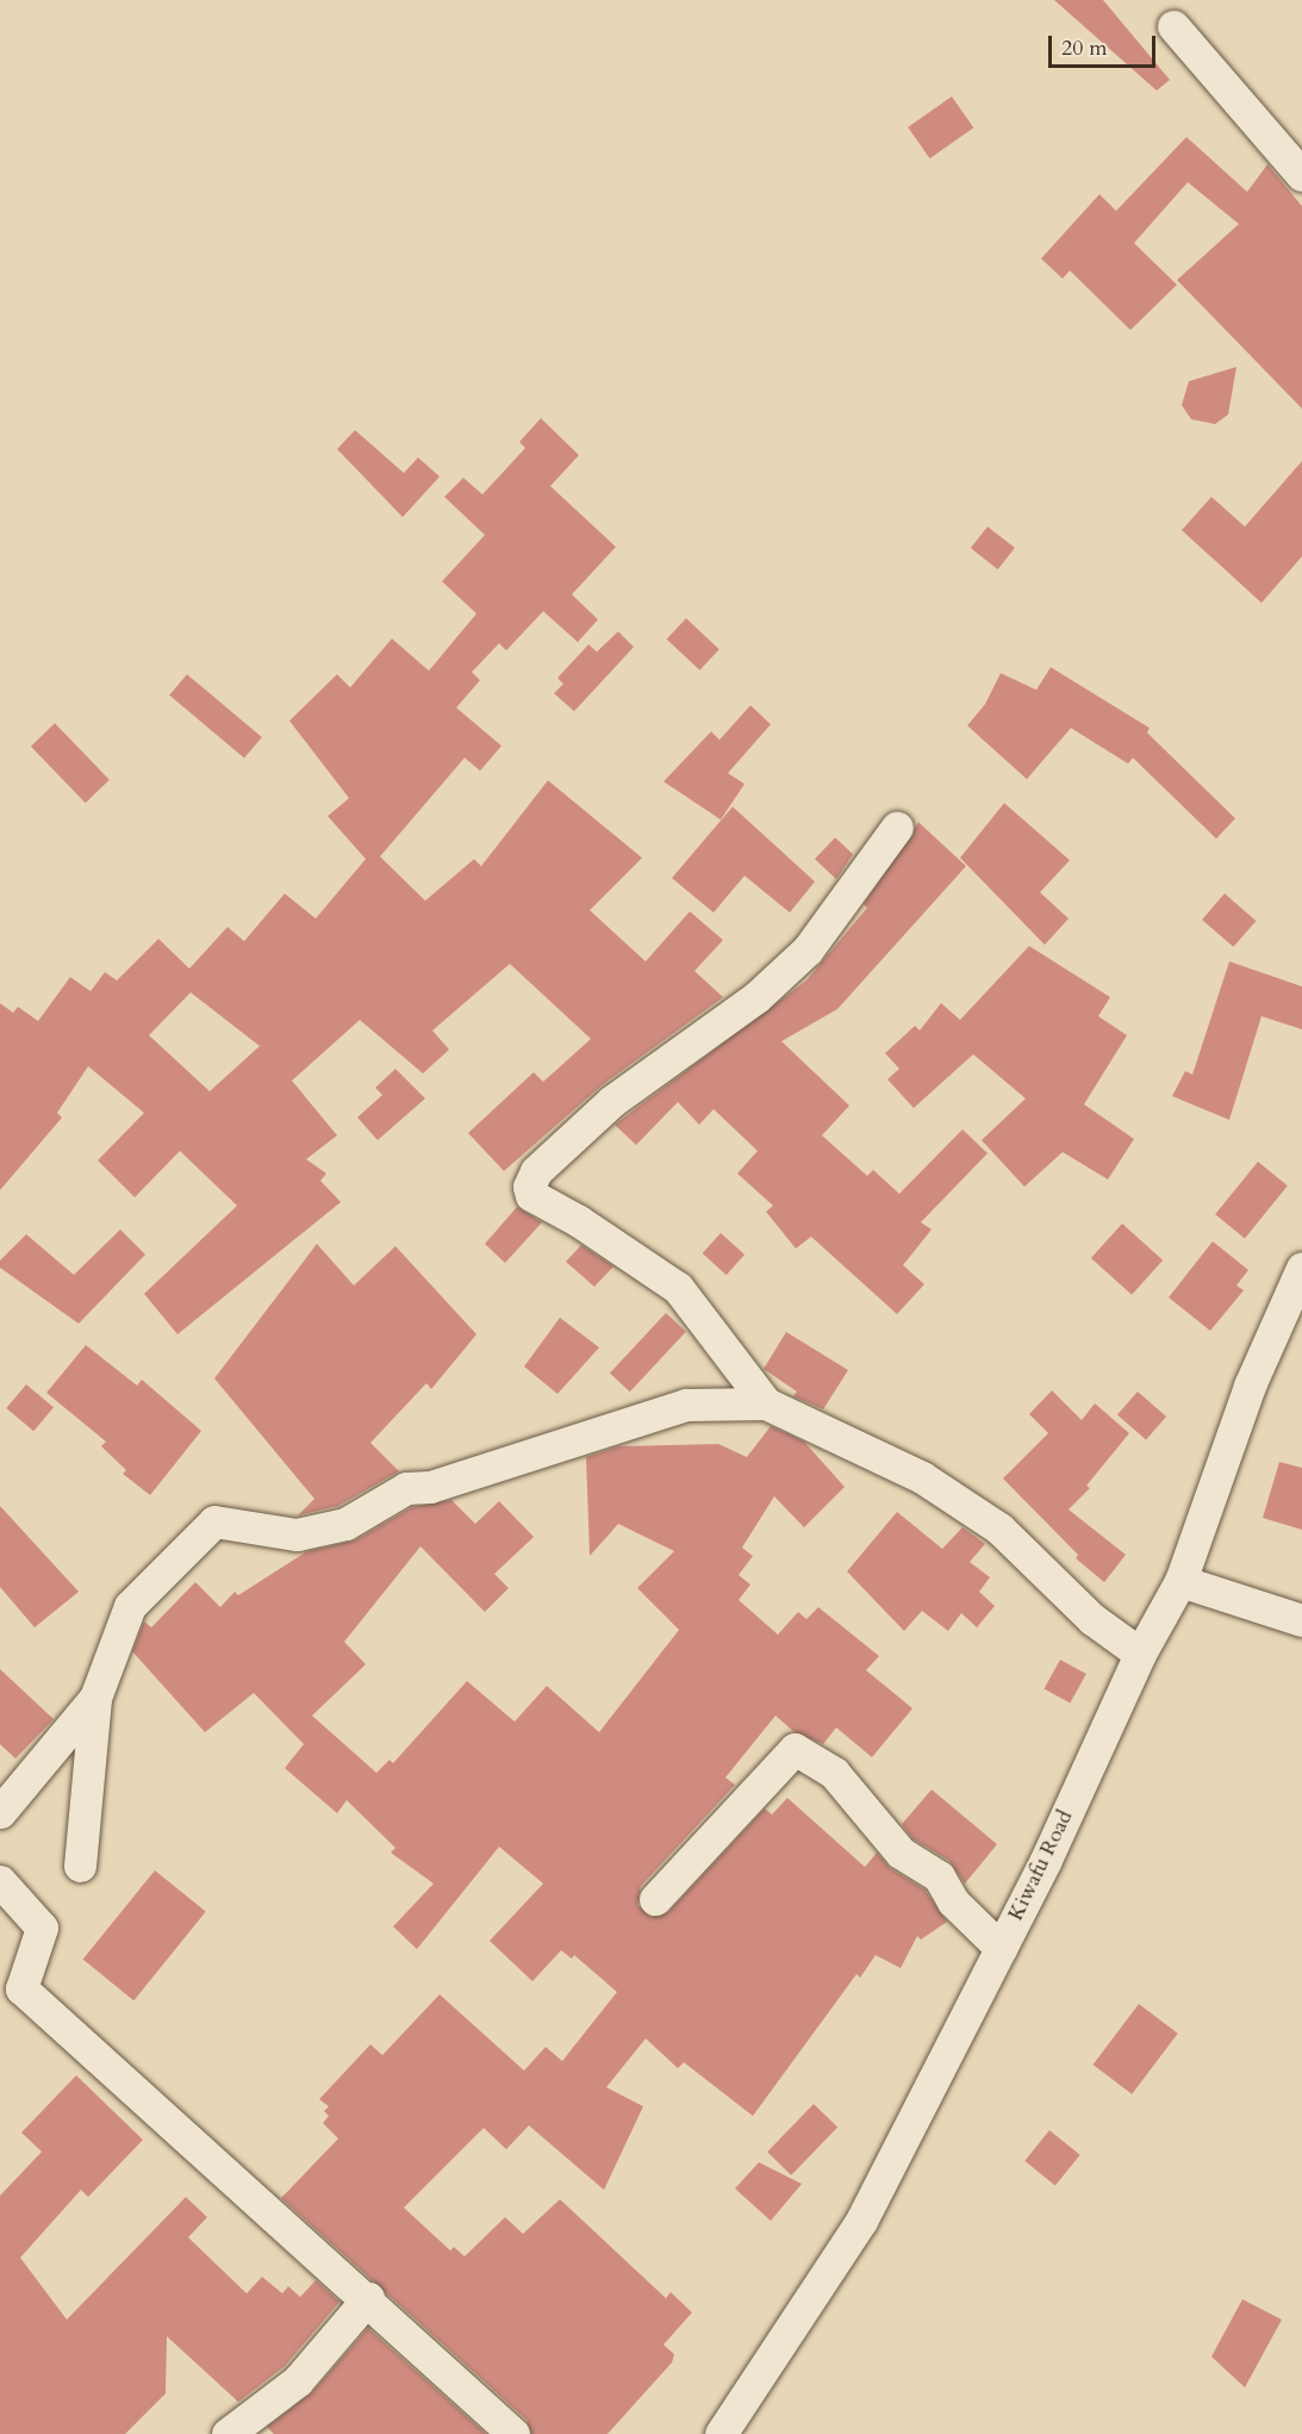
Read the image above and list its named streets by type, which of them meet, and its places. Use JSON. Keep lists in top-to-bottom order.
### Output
{
  "streets": {
    "street": ["Kiwafu Road"]
  },
  "scale_bar": "20 m"
}
